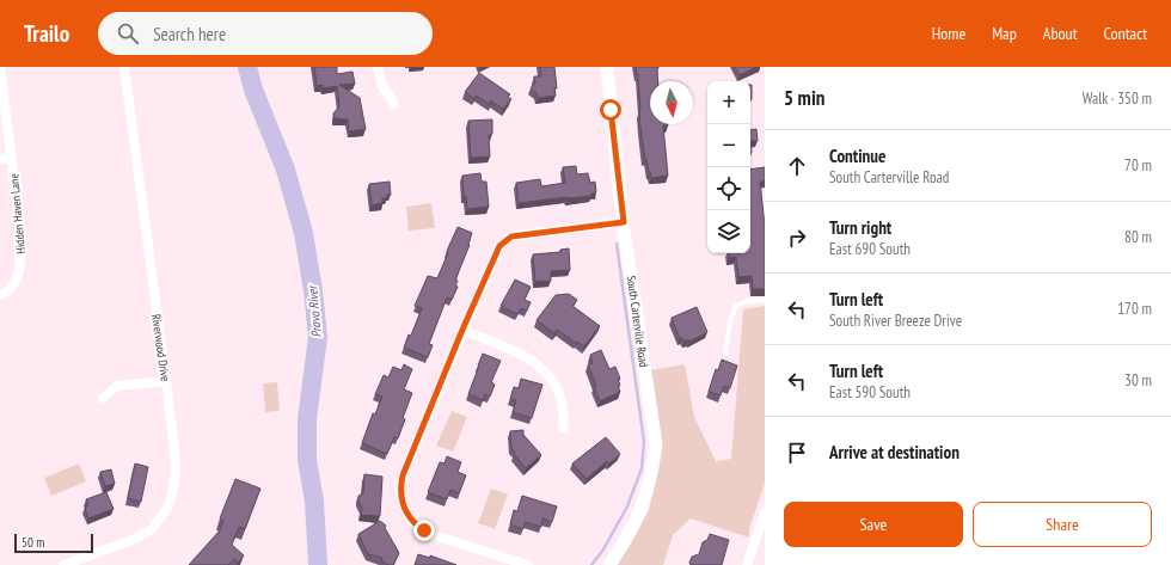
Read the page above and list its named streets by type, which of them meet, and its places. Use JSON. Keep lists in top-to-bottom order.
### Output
{
  "streets": {
    "street": ["Hidden Haven Lane", "South Carterville Road", "Riverwood Drive"]
  },
  "water": ["Provo River"],
  "scale_bar": "50 m",
  "north": "bottom",
  "page": {
    "header": "Trailo",
    "search": "Search here",
    "nav": [
      "Home",
      "Map",
      "About",
      "Contact"
    ],
    "heading": ["5 min", "Walk · 350 m"],
    "map_buttons": ["+", "−"],
    "list": [
      ["Continue", "South Carterville Road", "70 m"],
      ["Turn right", "East 690 South", "80 m"],
      ["Turn left", "South River Breeze Drive", "170 m"],
      ["Turn left", "East 590 South", "30 m"],
      "Arrive at destination"
    ],
    "buttons": ["Save", "Share"],
    "scale": "50 m"
  }
}
